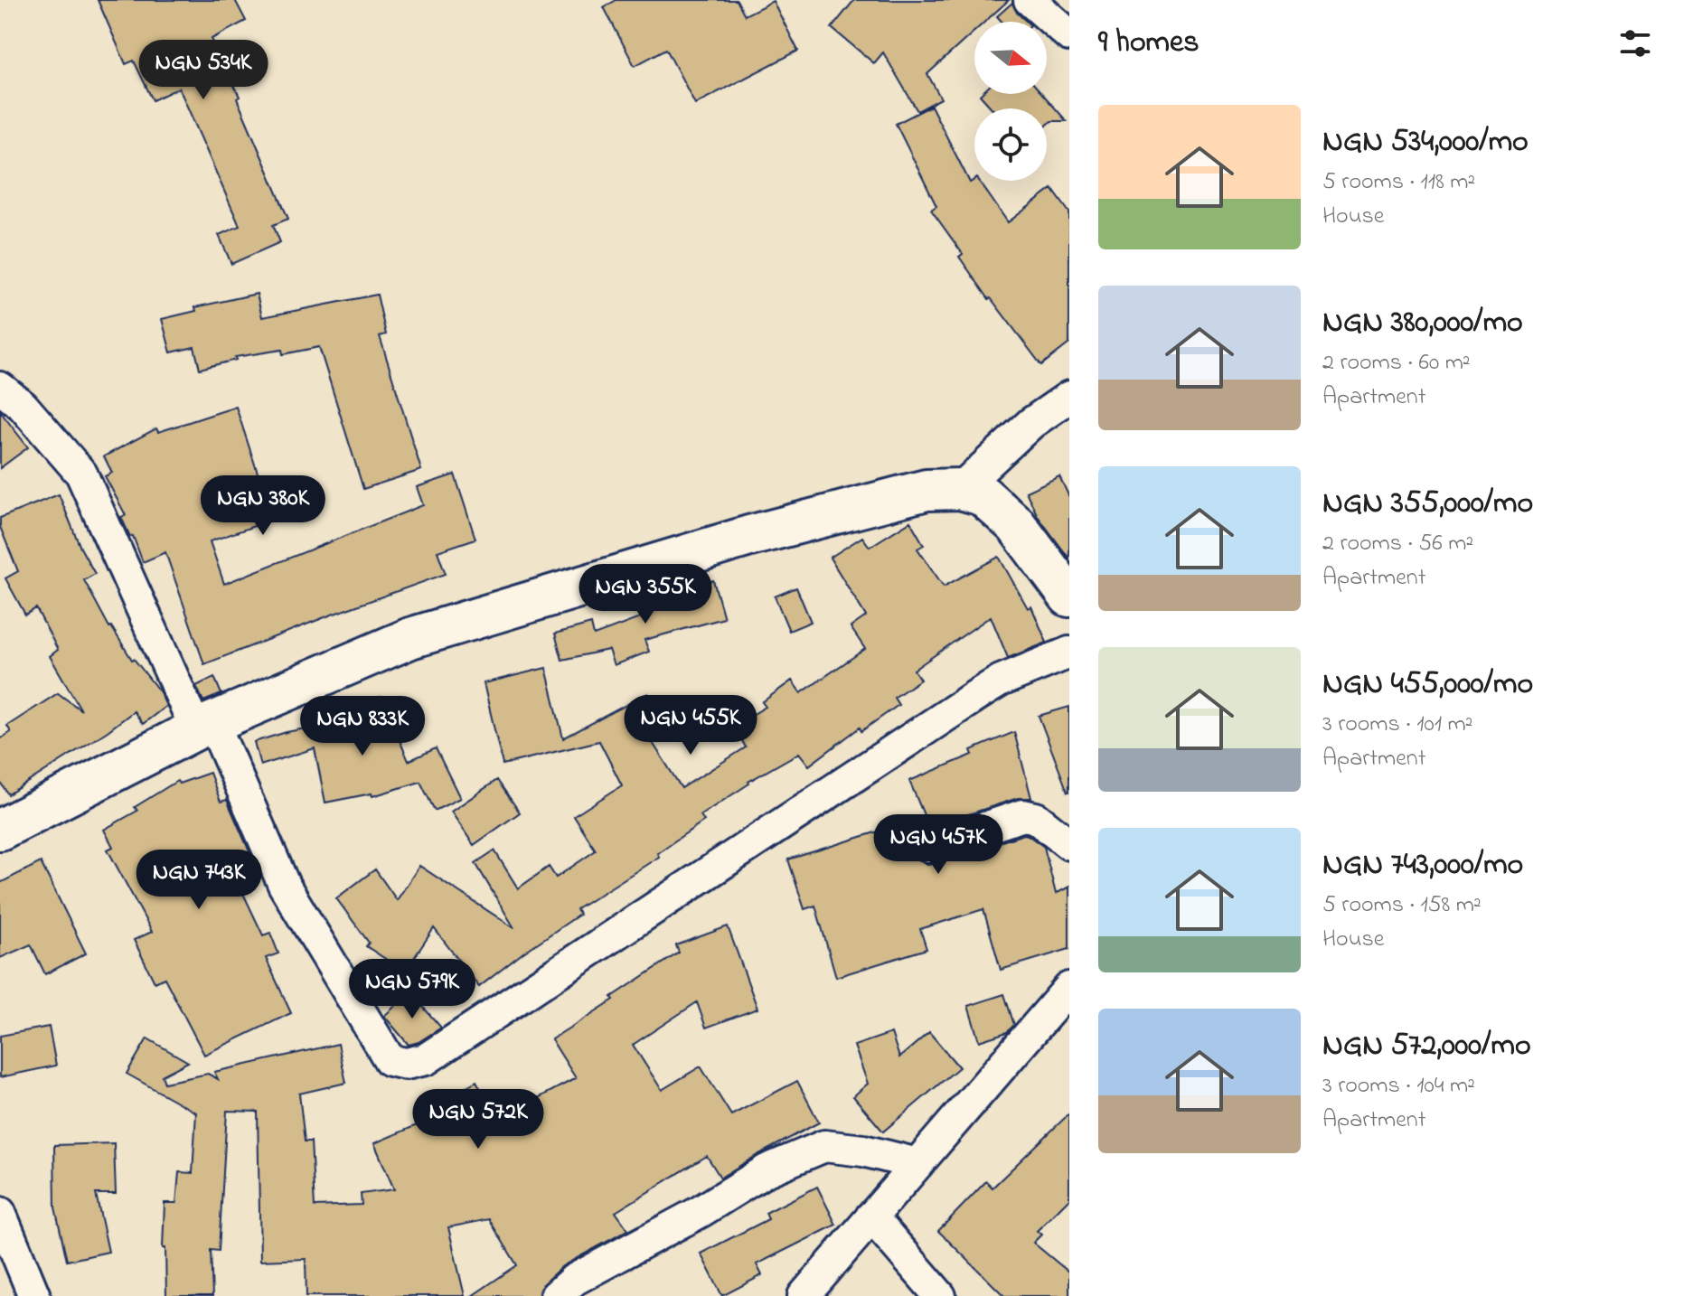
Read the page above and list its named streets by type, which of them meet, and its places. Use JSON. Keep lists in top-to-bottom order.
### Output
{
  "north": "right",
  "page": {
    "heading": "9 homes",
    "price": [
      "NGN 534K",
      "NGN 380K",
      "NGN 355K",
      "NGN 455K",
      "NGN 833K",
      "NGN 457K",
      "NGN 743K",
      "NGN 579K",
      "NGN 572K"
    ],
    "list": [
      {
        "name": "NGN 534,000/mo",
        "note": "5 rooms · 118 m² · House"
      },
      {
        "name": "NGN 380,000/mo",
        "note": "2 rooms · 60 m² · Apartment"
      },
      {
        "name": "NGN 355,000/mo",
        "note": "2 rooms · 56 m² · Apartment"
      },
      {
        "name": "NGN 455,000/mo",
        "note": "3 rooms · 101 m² · Apartment"
      },
      {
        "name": "NGN 743,000/mo",
        "note": "5 rooms · 158 m² · House"
      },
      {
        "name": "NGN 572,000/mo",
        "note": "3 rooms · 104 m² · Apartment"
      }
    ]
  }
}
